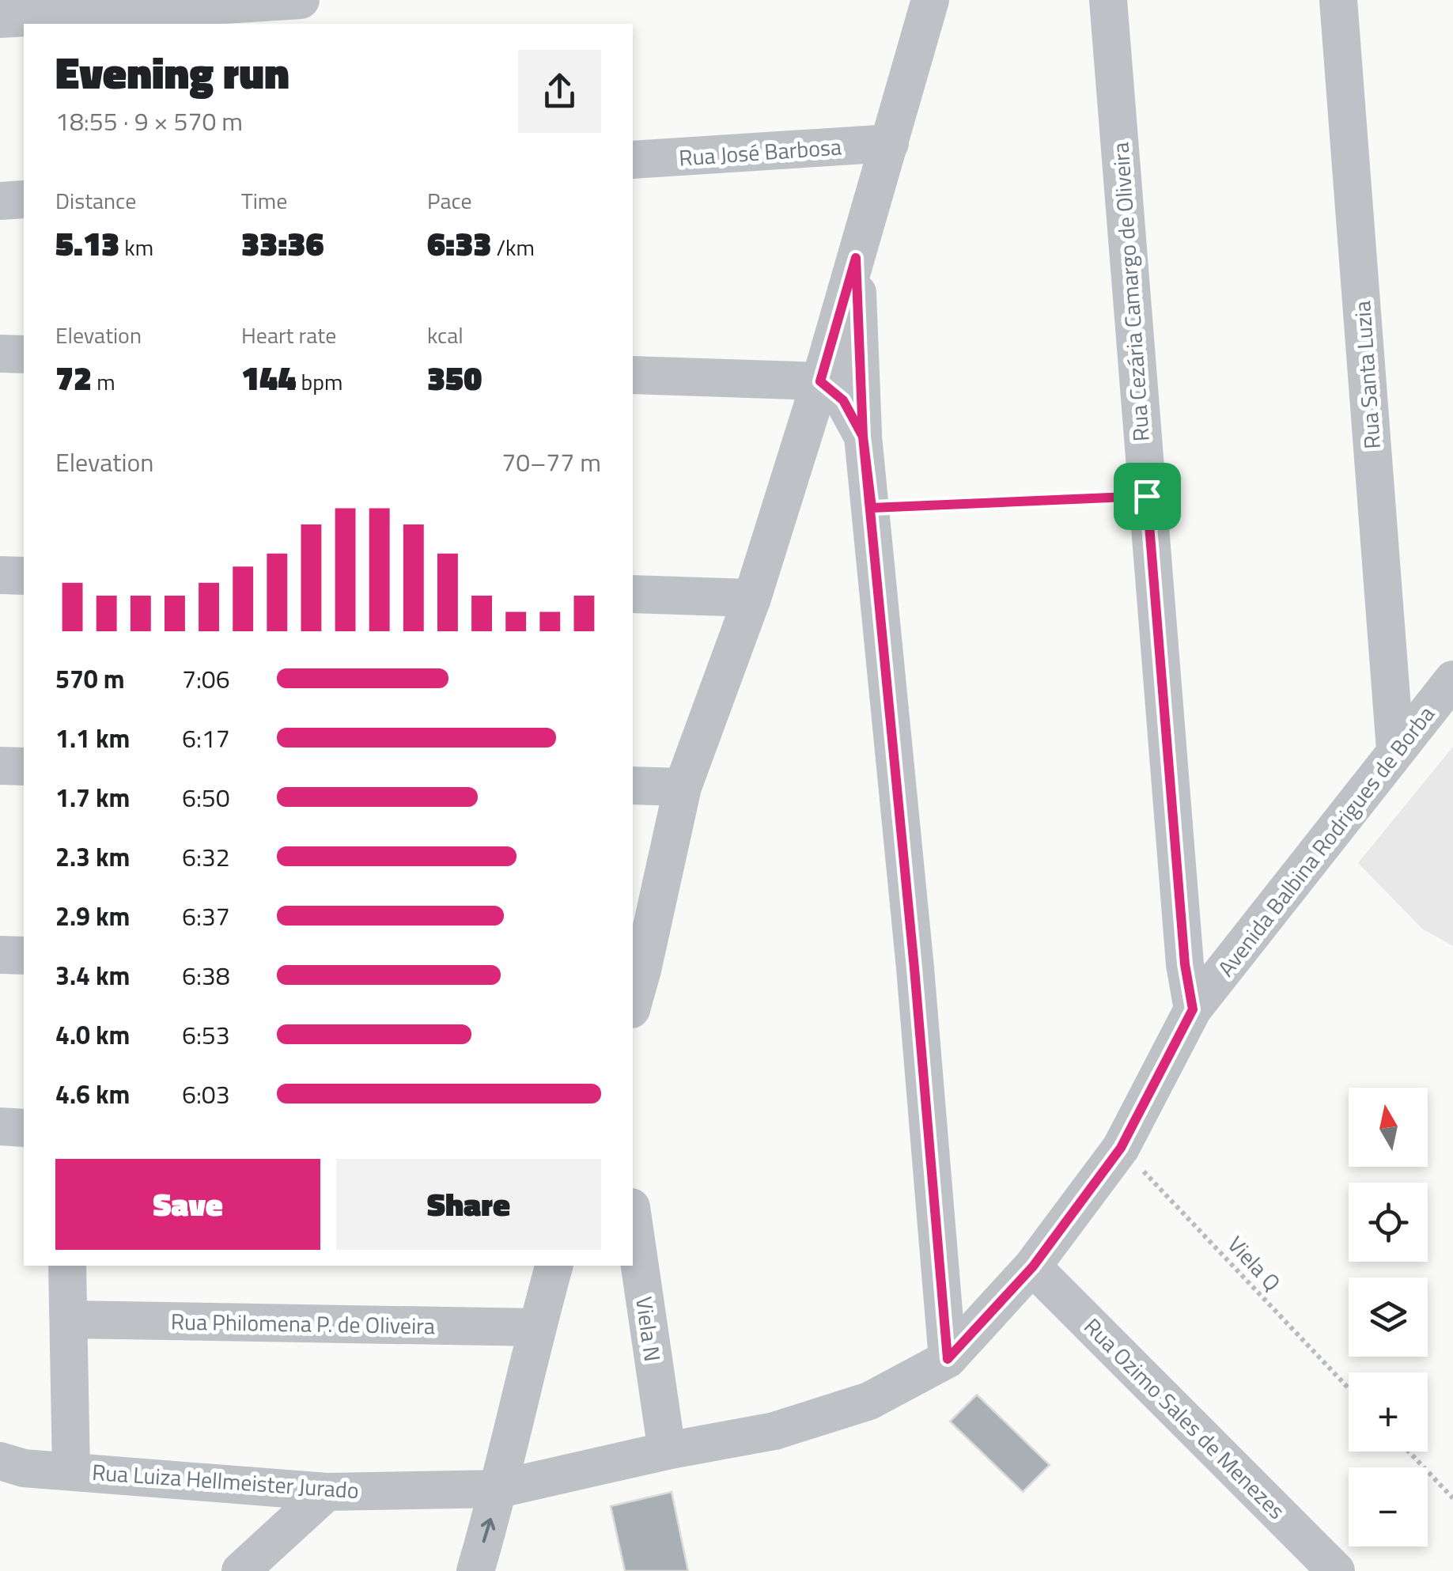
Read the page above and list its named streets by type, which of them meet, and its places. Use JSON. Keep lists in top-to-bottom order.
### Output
{
  "streets": {
    "street": [
      "Rua José Barbosa",
      "Rua Cezária Camargo de Oliveira",
      "Rua Santa Luzia",
      "Avenida Balbina Rodrigues de Borba",
      "Rua Philomena P. de Oliveira",
      "Viela N",
      "Rua Ozimo Sales de Menezes",
      "Rua Luiza Hellmeister Jurado"
    ],
    "path": ["Viela Q"]
  },
  "crossings": [
    ["Rua Cezária Camargo de Oliveira", "Avenida Balbina Rodrigues de Borba"],
    ["Rua Santa Luzia", "Avenida Balbina Rodrigues de Borba"],
    ["Avenida Balbina Rodrigues de Borba", "Viela Q"],
    ["Avenida Balbina Rodrigues de Borba", "Viela N"],
    ["Avenida Balbina Rodrigues de Borba", "Rua Ozimo Sales de Menezes"],
    ["Avenida Balbina Rodrigues de Borba", "Rua Luiza Hellmeister Jurado"]
  ],
  "north": "top",
  "page": {
    "heading": ["Evening run", "18:55 · 9 × 570 m"],
    "stats": [
      ["Distance", "5.13 km"],
      ["Time", "33:36"],
      ["Pace", "6:33 /km"],
      ["Elevation", "72 m"],
      ["Heart rate", "144 bpm"],
      ["kcal", "350"]
    ],
    "chart": ["Elevation", "70–77 m"],
    "list": [
      {
        "name": "570 m",
        "note": "7:06"
      },
      {
        "name": "1.1 km",
        "note": "6:17"
      },
      {
        "name": "1.7 km",
        "note": "6:50"
      },
      {
        "name": "2.3 km",
        "note": "6:32"
      },
      {
        "name": "2.9 km",
        "note": "6:37"
      },
      {
        "name": "3.4 km",
        "note": "6:38"
      },
      {
        "name": "4.0 km",
        "note": "6:53"
      },
      {
        "name": "4.6 km",
        "note": "6:03"
      }
    ],
    "map_buttons": ["+", "−"],
    "buttons": ["Save", "Share"]
  }
}
